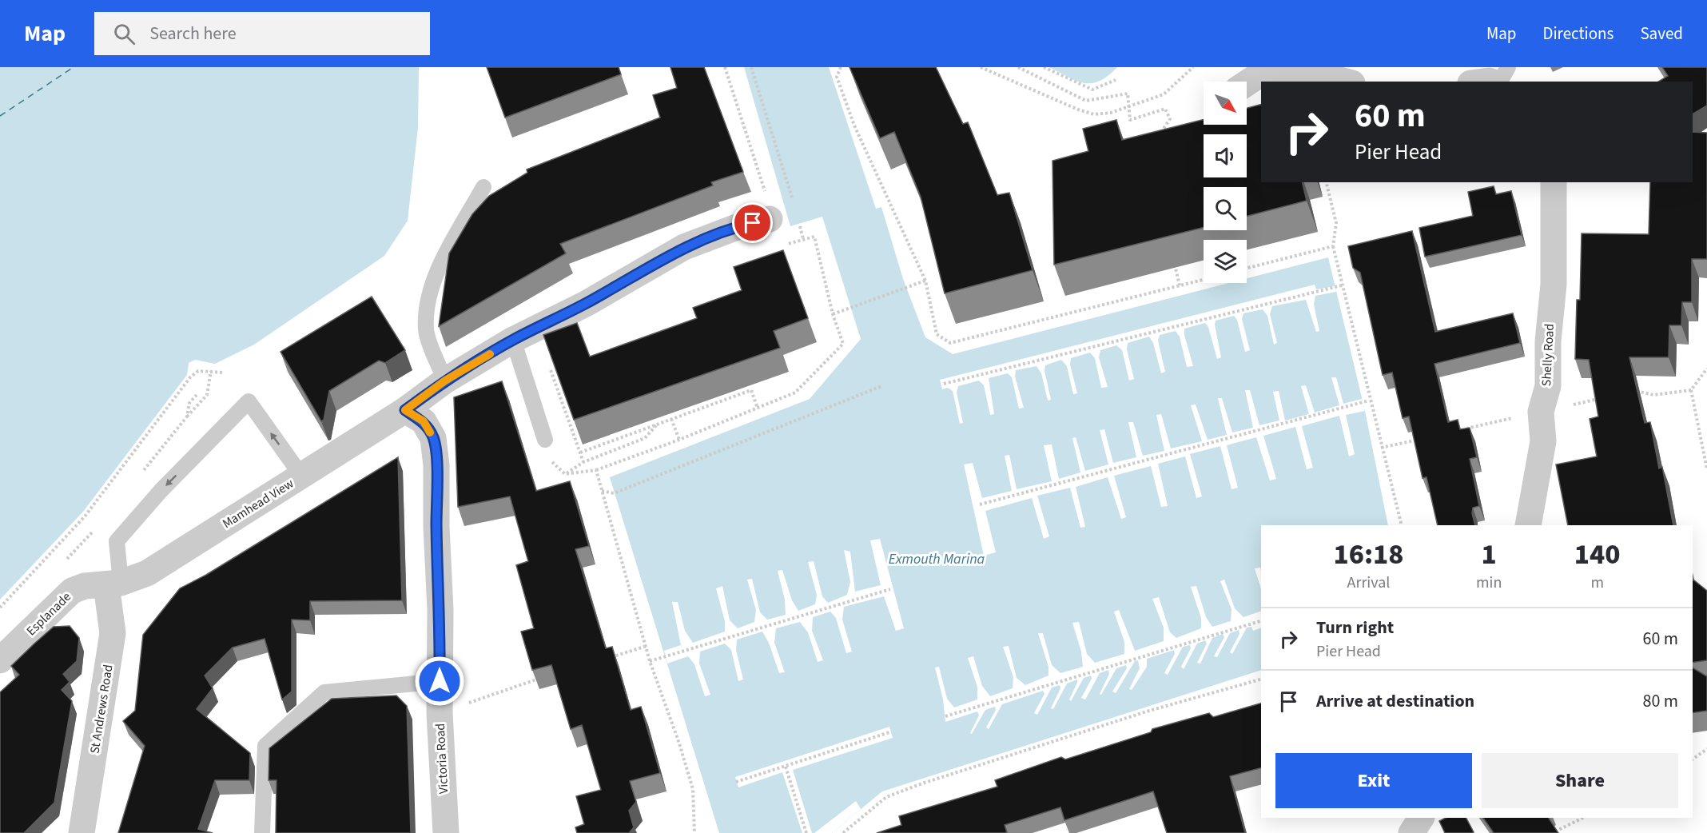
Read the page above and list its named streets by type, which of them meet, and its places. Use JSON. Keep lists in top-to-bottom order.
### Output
{
  "streets": {
    "street": [
      "Shelly Road",
      "Mamhead View",
      "Esplanade",
      "St Andrews Road",
      "Victoria Road"
    ]
  },
  "crossings": [
    ["Mamhead View", "Esplanade"],
    ["Mamhead View", "St Andrews Road"],
    ["Mamhead View", "Victoria Road"],
    ["Esplanade", "St Andrews Road"]
  ],
  "water": ["Exmouth Marina"],
  "north": "bottom right",
  "page": {
    "header": "Map",
    "search": "Search here",
    "nav": ["Map", "Directions", "Saved"],
    "turn": ["60 m", "Pier Head"],
    "eta": [
      "16:18",
      "Arrival",
      "1",
      "min",
      "140",
      "m"
    ],
    "list": [
      {
        "name": "Turn right",
        "note": "Pier Head",
        "value": "60 m"
      },
      {
        "name": "Arrive at destination",
        "value": "80 m"
      }
    ],
    "buttons": ["Exit", "Share"]
  }
}
